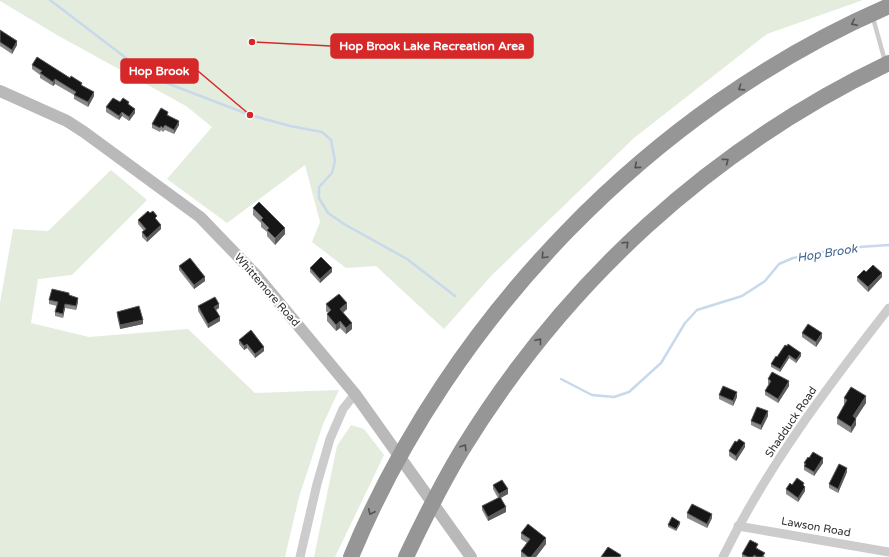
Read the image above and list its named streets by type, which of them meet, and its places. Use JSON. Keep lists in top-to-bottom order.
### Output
{
  "streets": {
    "main road": ["Whittemore Road"],
    "street": ["Shadduck Road", "Lawson Road"]
  },
  "crossings": [
    ["Shadduck Road", "Lawson Road"]
  ],
  "water": ["Hop Brook"],
  "places": ["Hop Brook Lake Recreation Area", "Hop Brook"]
}
